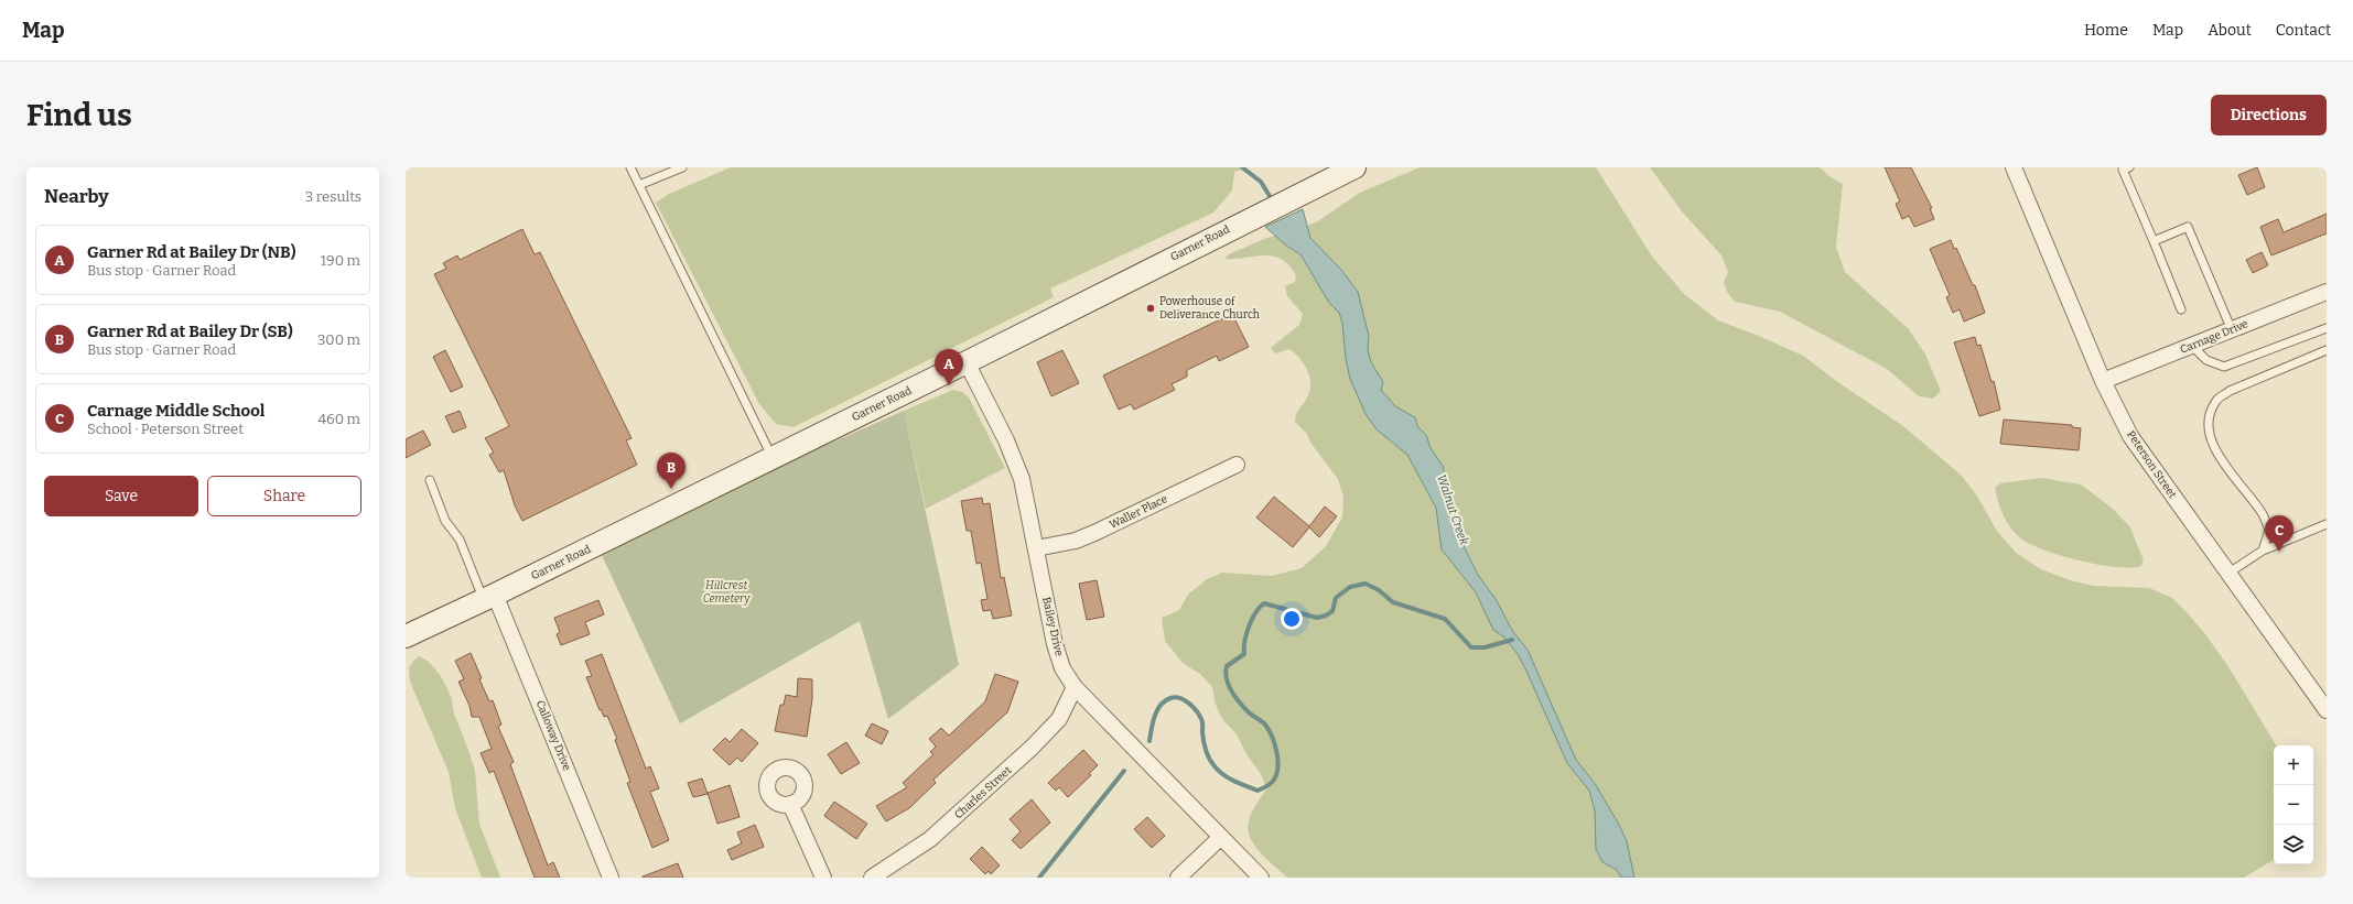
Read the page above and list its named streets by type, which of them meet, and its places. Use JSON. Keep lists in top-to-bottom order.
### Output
{
  "streets": {
    "main road": ["Garner Road"],
    "street": [
      "Carnage Drive",
      "Peterson Street",
      "Waller Place",
      "Bailey Drive",
      "Calloway Drive",
      "Charles Street"
    ]
  },
  "crossings": [
    ["Garner Road", "Bailey Drive"],
    ["Garner Road", "Calloway Drive"],
    ["Carnage Drive", "Peterson Street"],
    ["Waller Place", "Bailey Drive"],
    ["Bailey Drive", "Charles Street"]
  ],
  "water": ["Walnut Creek"],
  "parks": ["Hillcrest Cemetery"],
  "places": ["Powerhouse of Deliverance Church"],
  "page": {
    "header": "Map",
    "nav": [
      "Home",
      "Map",
      "About",
      "Contact"
    ],
    "buttons": [
      "Directions",
      ["Save", "Share"]
    ],
    "title": "Find us",
    "heading": ["Nearby", "3 results"],
    "list": [
      {
        "mark": "A",
        "name": "Garner Rd at Bailey Dr (NB)",
        "note": "Bus stop · Garner Road",
        "value": "190 m"
      },
      {
        "mark": "B",
        "name": "Garner Rd at Bailey Dr (SB)",
        "note": "Bus stop · Garner Road",
        "value": "300 m"
      },
      {
        "mark": "C",
        "name": "Carnage Middle School",
        "note": "School · Peterson Street",
        "value": "460 m"
      }
    ],
    "pins": ["A", "B", "C"],
    "map_buttons": ["+", "−"]
  }
}
